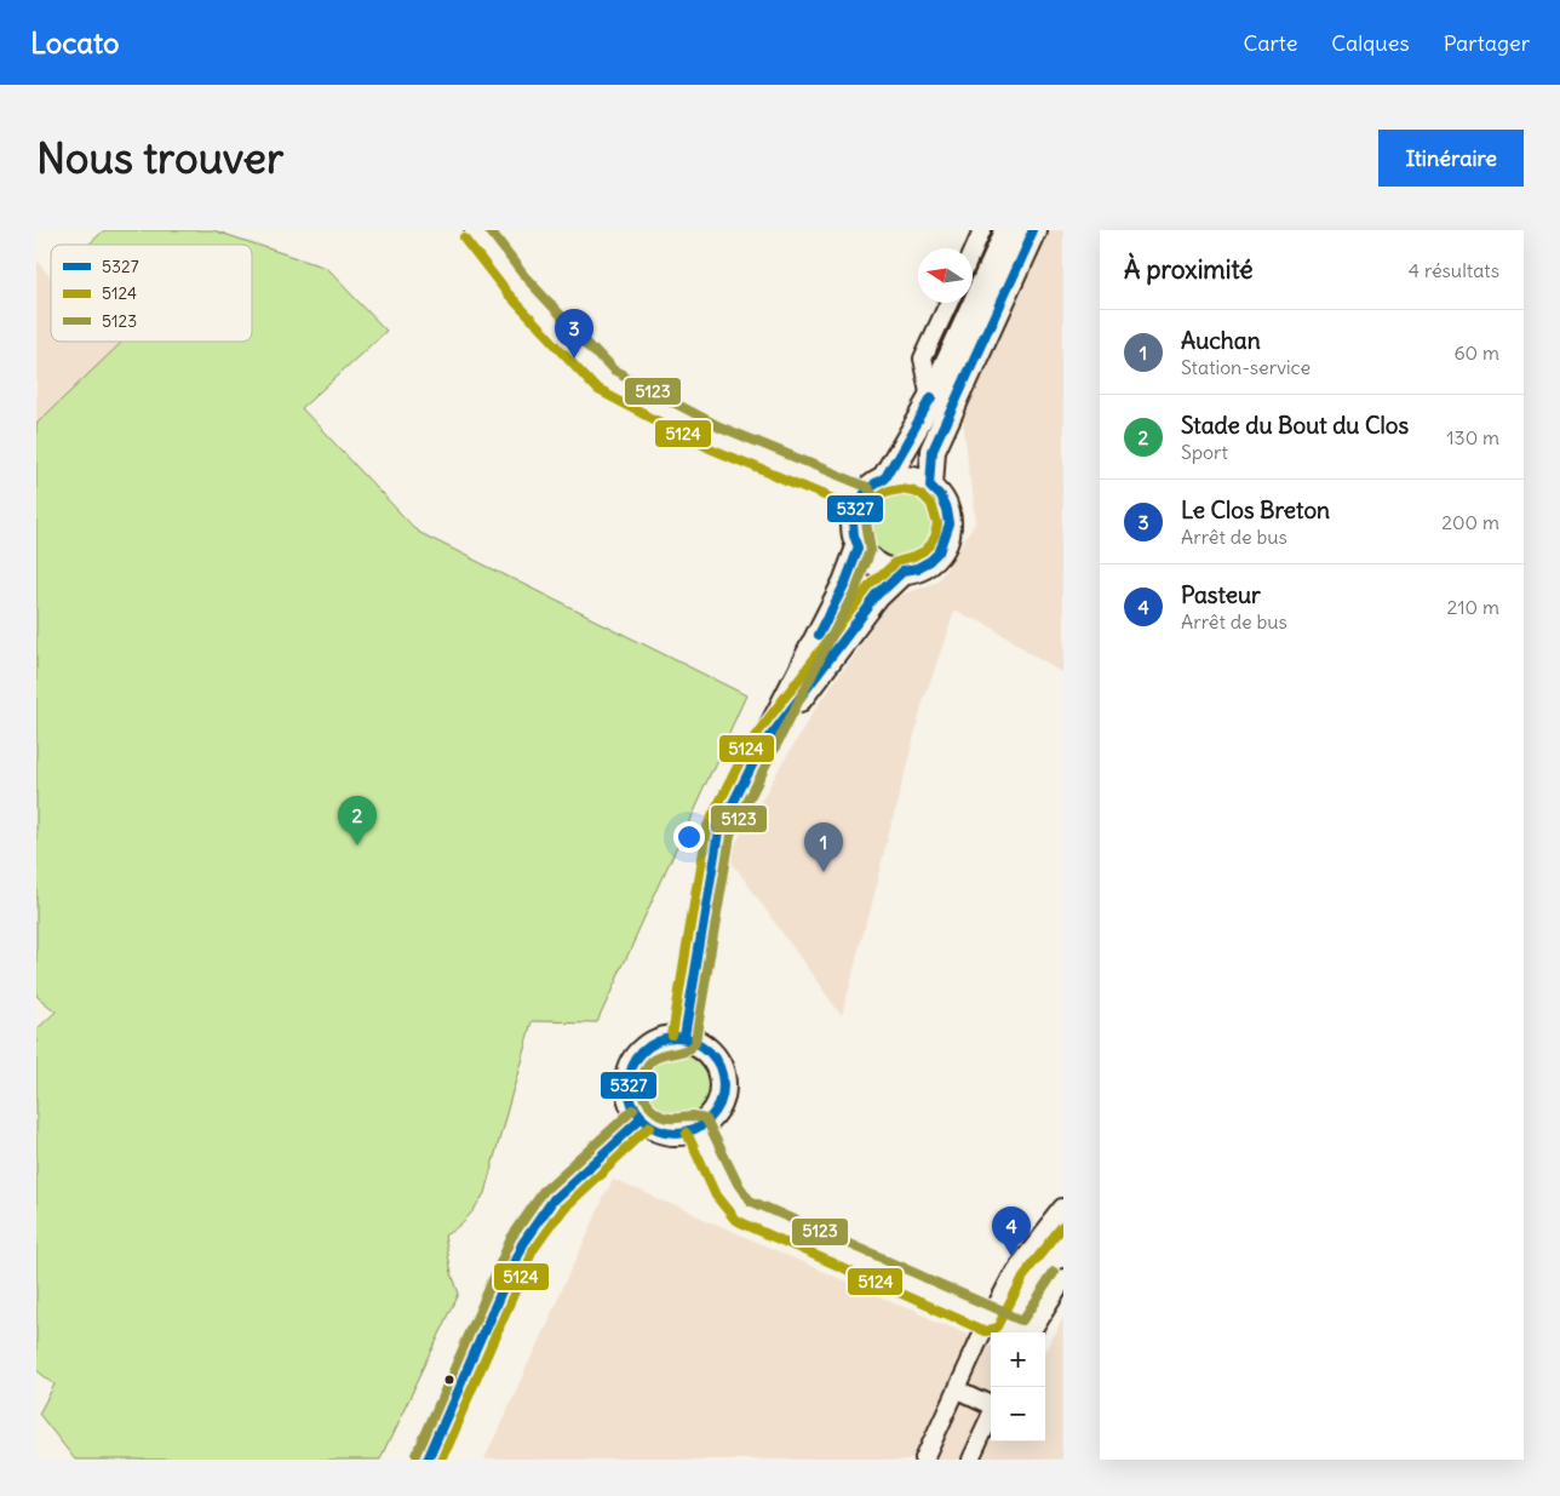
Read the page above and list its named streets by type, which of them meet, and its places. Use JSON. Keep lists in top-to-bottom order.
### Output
{
  "lines": ["transit line 5327", "transit line 5123", "transit line 5124"],
  "legend": ["5327", "5124", "5123"],
  "north": "left",
  "page": {
    "header": "Locato",
    "nav": ["Carte", "Calques", "Partager"],
    "buttons": "Itinéraire",
    "title": "Nous trouver",
    "heading": ["À proximité", "4 résultats"],
    "pins": [
      "3",
      "2",
      "1",
      "4"
    ],
    "list": [
      {
        "mark": "1",
        "name": "Auchan",
        "note": "Station-service",
        "value": "60 m"
      },
      {
        "mark": "2",
        "name": "Stade du Bout du Clos",
        "note": "Sport",
        "value": "130 m"
      },
      {
        "mark": "3",
        "name": "Le Clos Breton",
        "note": "Arrêt de bus",
        "value": "200 m"
      },
      {
        "mark": "4",
        "name": "Pasteur",
        "note": "Arrêt de bus",
        "value": "210 m"
      }
    ],
    "map_buttons": ["+", "−"]
  }
}
